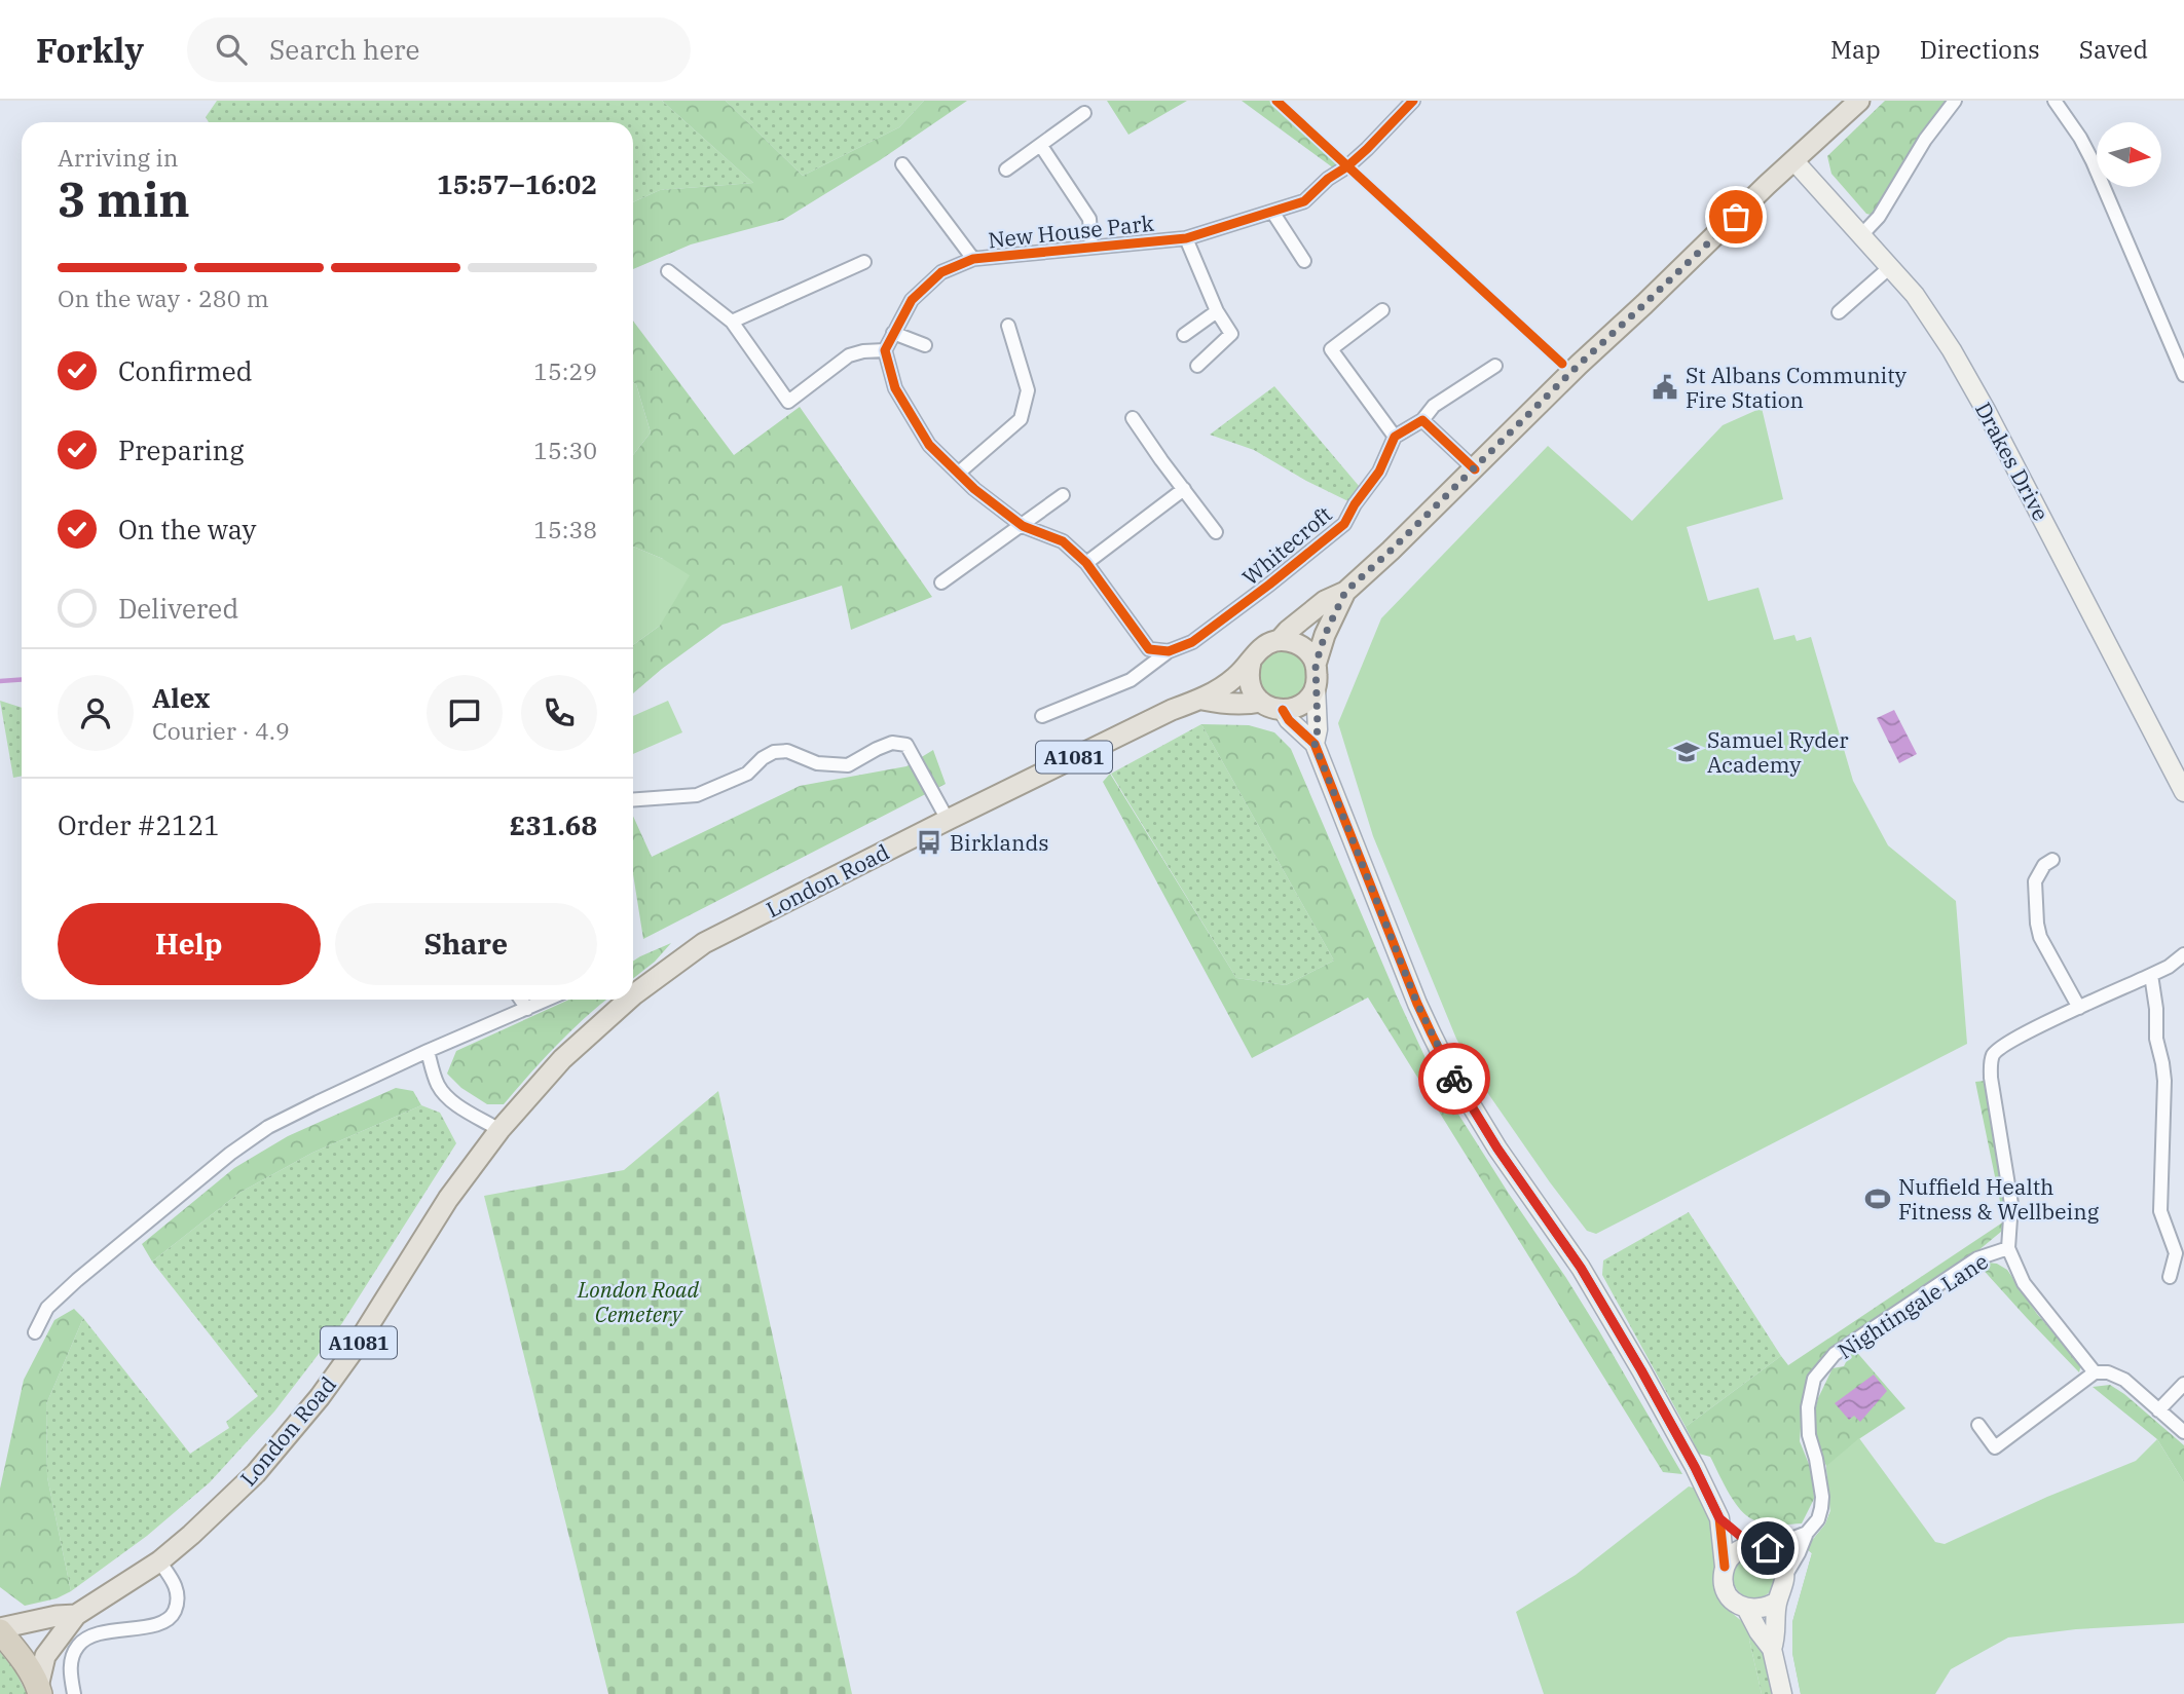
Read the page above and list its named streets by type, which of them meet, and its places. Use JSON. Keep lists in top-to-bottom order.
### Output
{
  "streets": {
    "main road": ["A1081", "London Road"],
    "street": [
      "New House Park",
      "Drakes Drive",
      "Whitecroft",
      "Nightingale Lane"
    ]
  },
  "crossings": [
    ["Drakes Drive", "London Road"]
  ],
  "parks": ["London Road Cemetery"],
  "places": {
    "public building": ["St Albans Community Fire Station"],
    "school or university": ["Samuel Ryder Academy"],
    "bus stop": ["Birklands"],
    "sports": ["Nuffield Health Fitness & Wellbeing"]
  },
  "north": "right",
  "page": {
    "header": "Forkly",
    "search": "Search here",
    "nav": ["Map", "Directions", "Saved"],
    "heading": ["3 min", "Arriving in", "15:57–16:02"],
    "panel": [
      "Alex",
      "Courier · 4.9",
      "Order #2121",
      "£31.68"
    ],
    "bar": "On the way · 280 m",
    "list": [
      ["Confirmed", "15:29"],
      ["Preparing", "15:30"],
      ["On the way", "15:38"],
      "Delivered"
    ],
    "buttons": ["Help", "Share"]
  }
}
